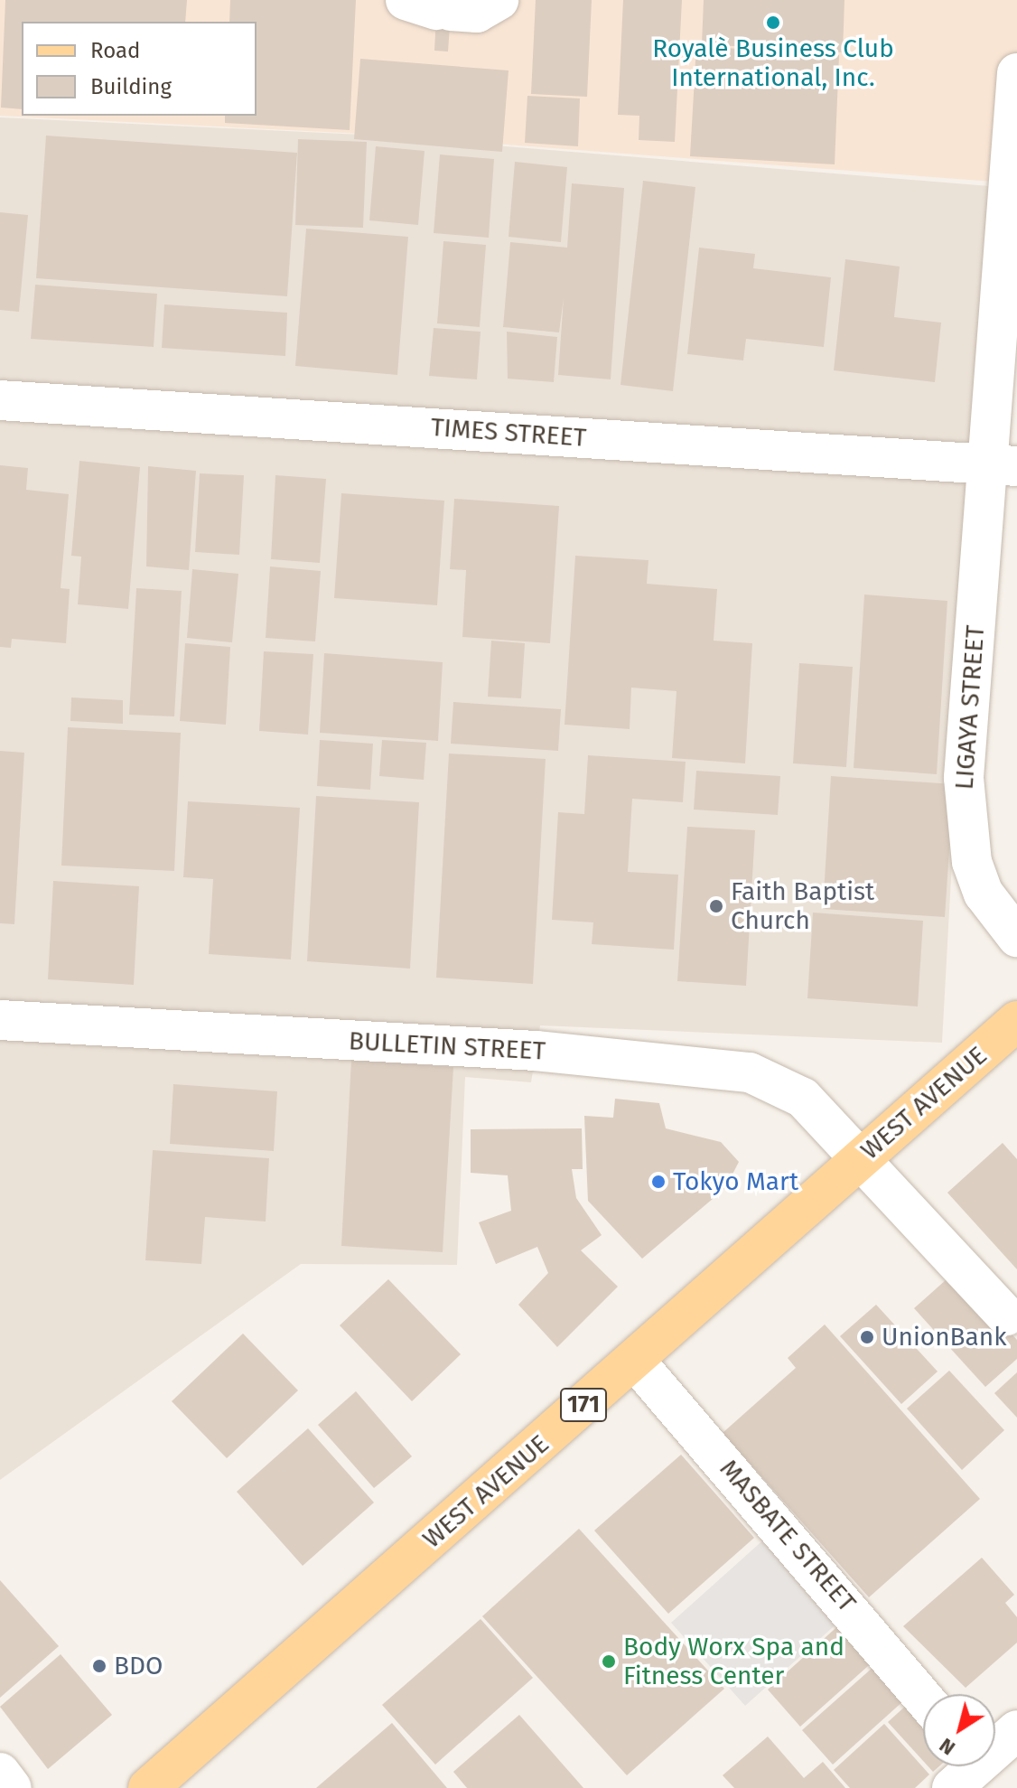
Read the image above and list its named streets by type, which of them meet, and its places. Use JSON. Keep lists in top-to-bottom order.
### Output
{
  "streets": {
    "main road": ["WEST AVENUE", "171"],
    "street": [
      "TIMES STREET",
      "LIGAYA STREET",
      "BULLETIN STREET",
      "MASBATE STREET"
    ]
  },
  "crossings": [
    ["TIMES STREET", "LIGAYA STREET"],
    ["BULLETIN STREET", "WEST AVENUE"],
    ["WEST AVENUE", "MASBATE STREET"]
  ],
  "places": [
    "Royalè Business Club International, Inc.",
    "Faith Baptist Church",
    "Tokyo Mart",
    "UnionBank",
    "Body Worx Spa and Fitness Center",
    "BDO"
  ],
  "legend": ["Road", "Building"],
  "north": "bottom left"
}
